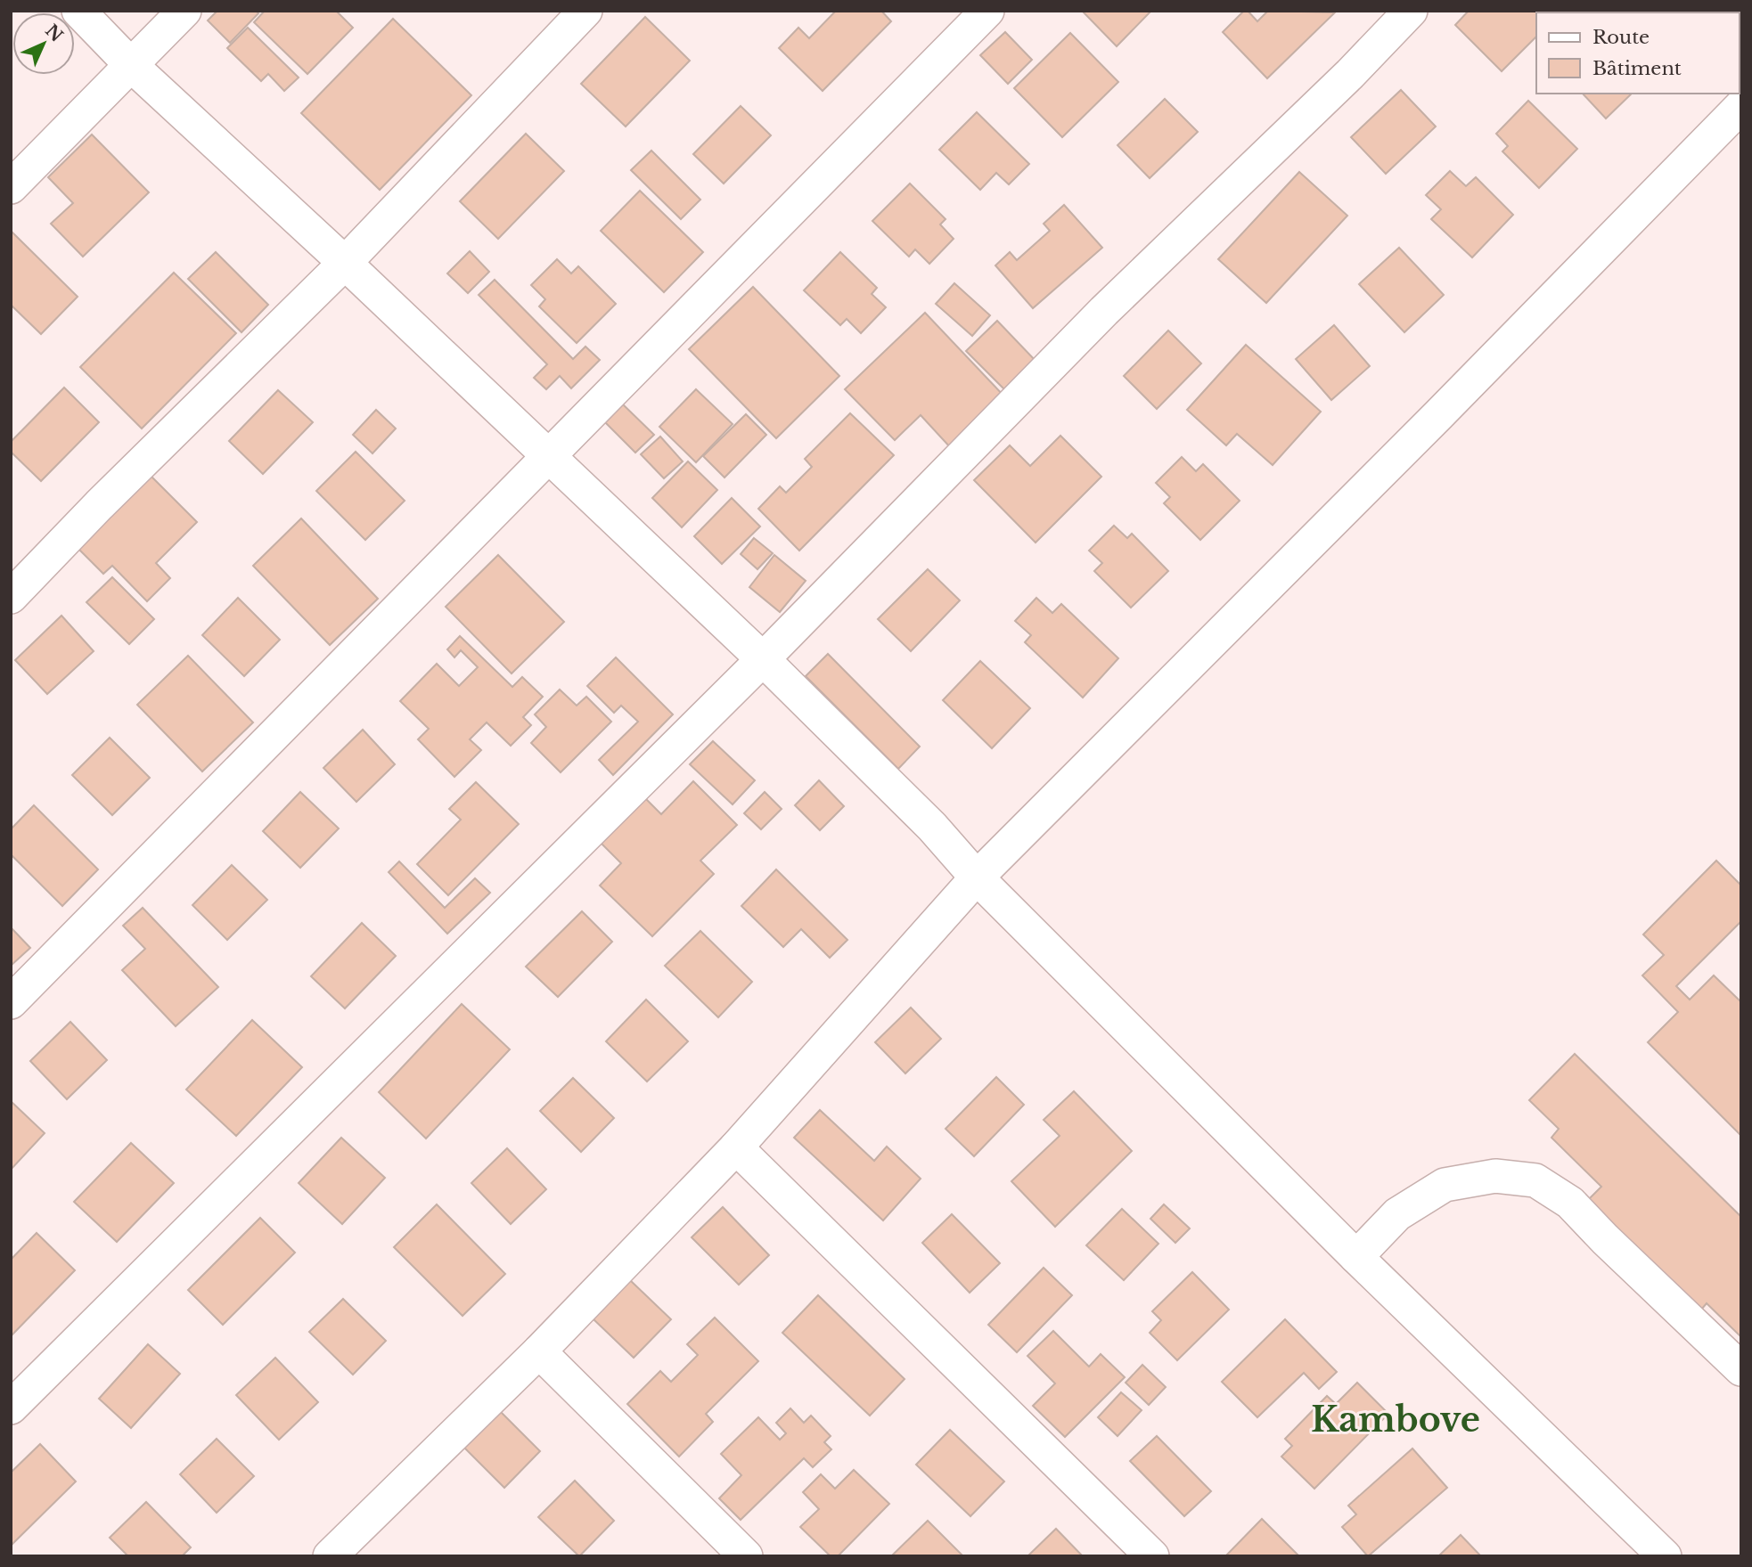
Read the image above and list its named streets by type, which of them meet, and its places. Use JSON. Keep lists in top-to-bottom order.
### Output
{
  "districts": ["Kambove"],
  "legend": ["Route", "Bâtiment"],
  "north": "top right"
}
